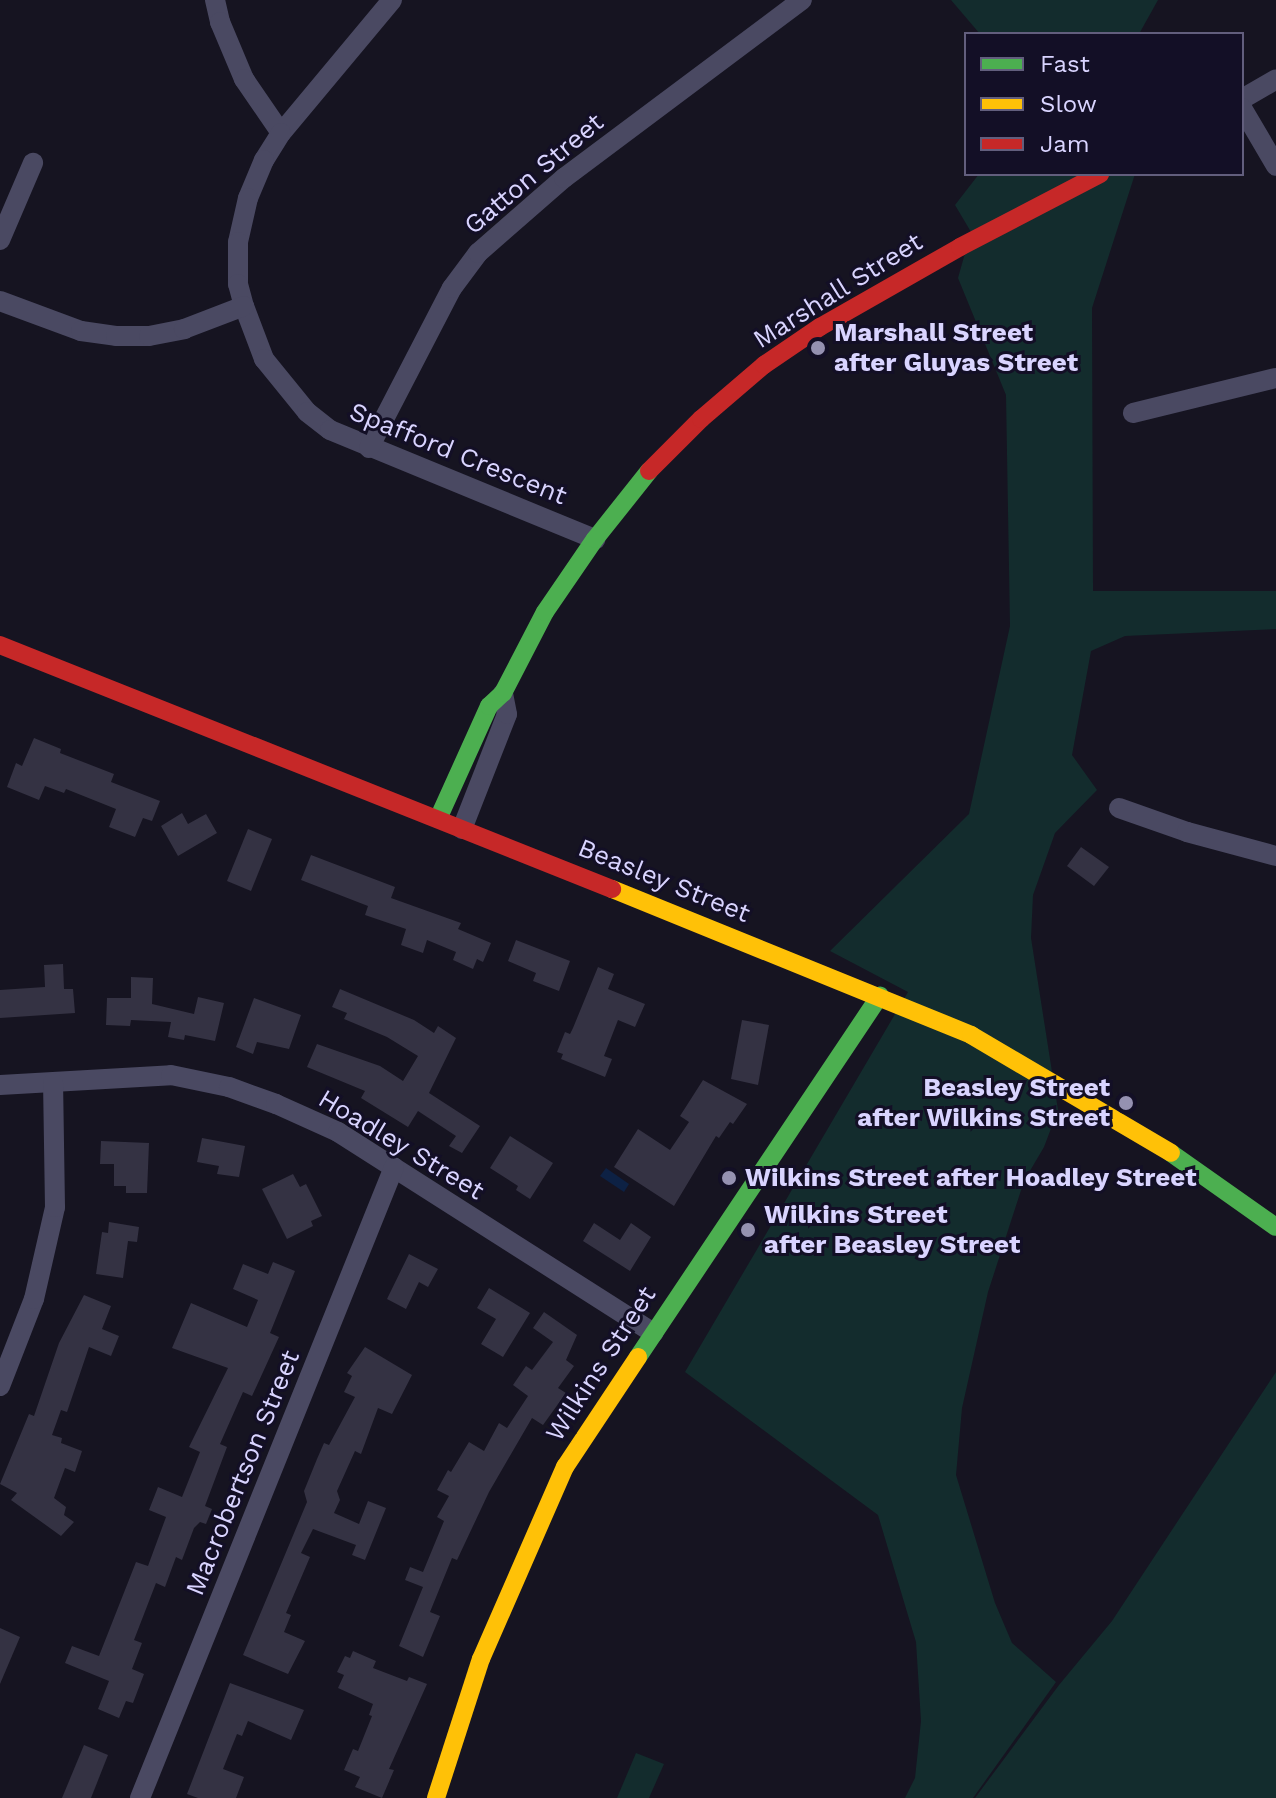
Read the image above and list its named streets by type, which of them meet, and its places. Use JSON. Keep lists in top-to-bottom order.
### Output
{
  "streets": {
    "street": [
      "Gatton Street",
      "Marshall Street",
      "Spafford Crescent",
      "Beasley Street",
      "Hoadley Street",
      "Wilkins Street",
      "Macrobertson Street"
    ]
  },
  "crossings": [
    ["Gatton Street", "Spafford Crescent"],
    ["Marshall Street", "Spafford Crescent"],
    ["Marshall Street", "Beasley Street"],
    ["Beasley Street", "Wilkins Street"],
    ["Hoadley Street", "Wilkins Street"],
    ["Hoadley Street", "Macrobertson Street"]
  ],
  "places": [
    "Marshall Street after Gluyas Street",
    "Beasley Street after Wilkins Street",
    "Wilkins Street after Hoadley Street",
    "Wilkins Street after Beasley Street"
  ],
  "legend": ["Fast", "Slow", "Jam"]
}
